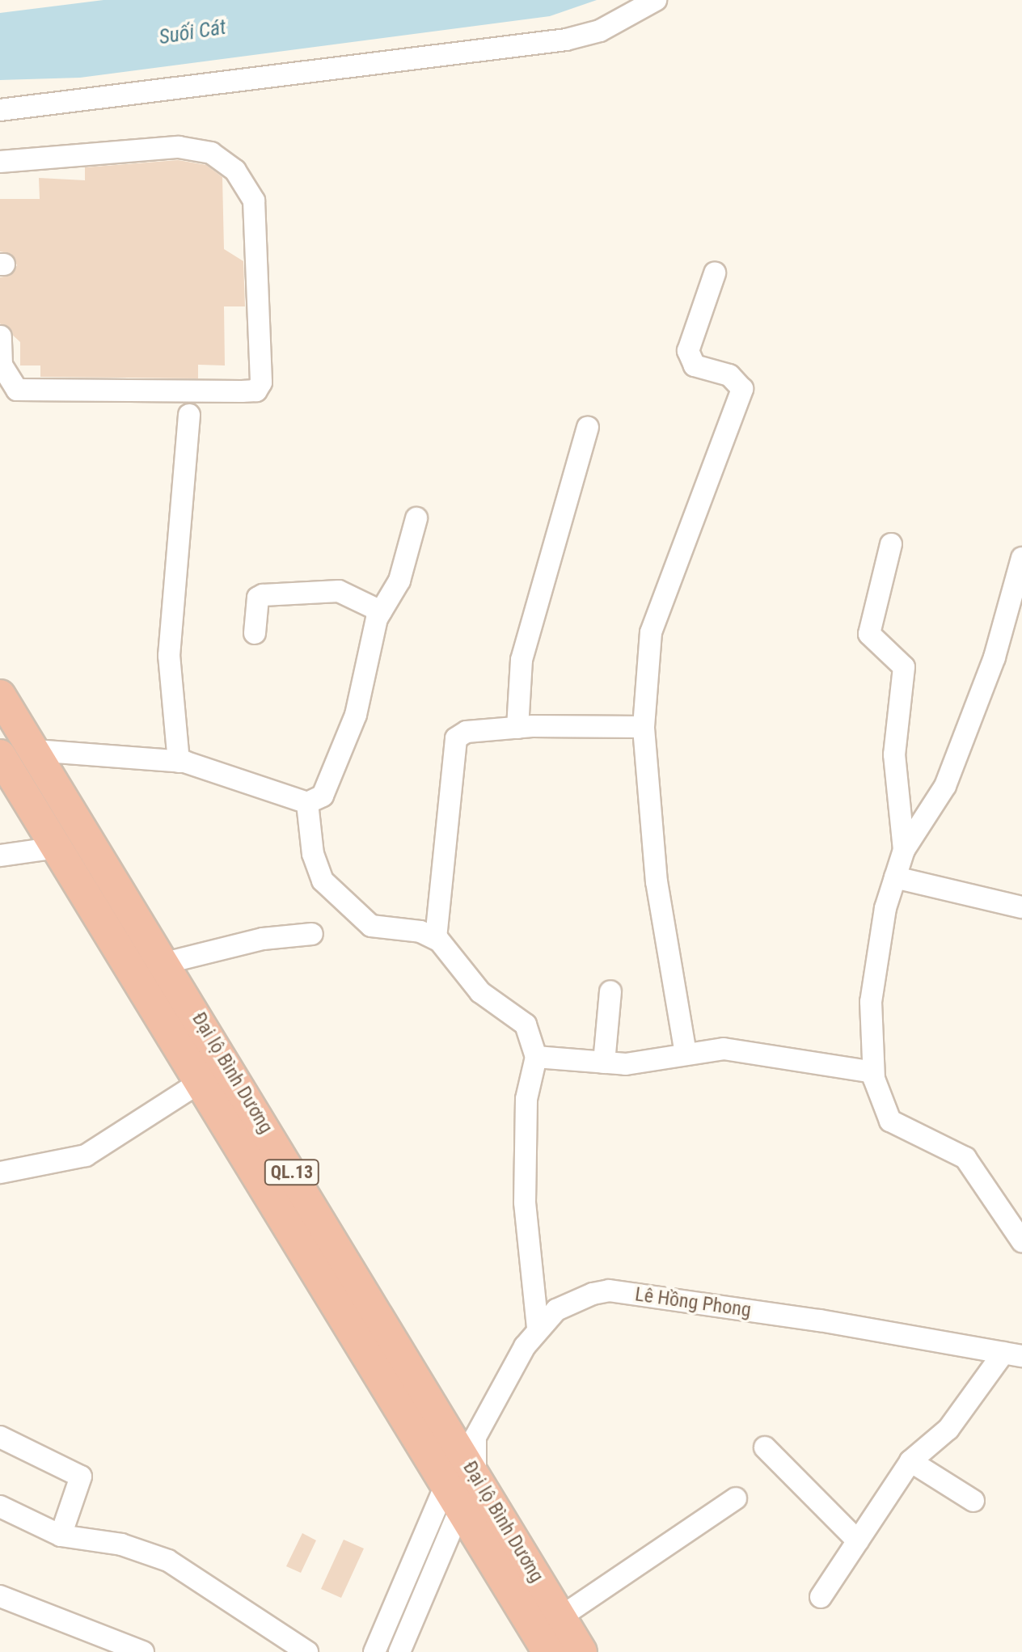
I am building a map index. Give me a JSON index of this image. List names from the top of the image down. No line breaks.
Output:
{"streets":{"highway":["Đại lộ Bình Dương","QL.13"],"street":["Lê Hồng Phong"]},"crossings":[["Đại lộ Bình Dương","Lê Hồng Phong"]],"water":["Suối Cát"]}
